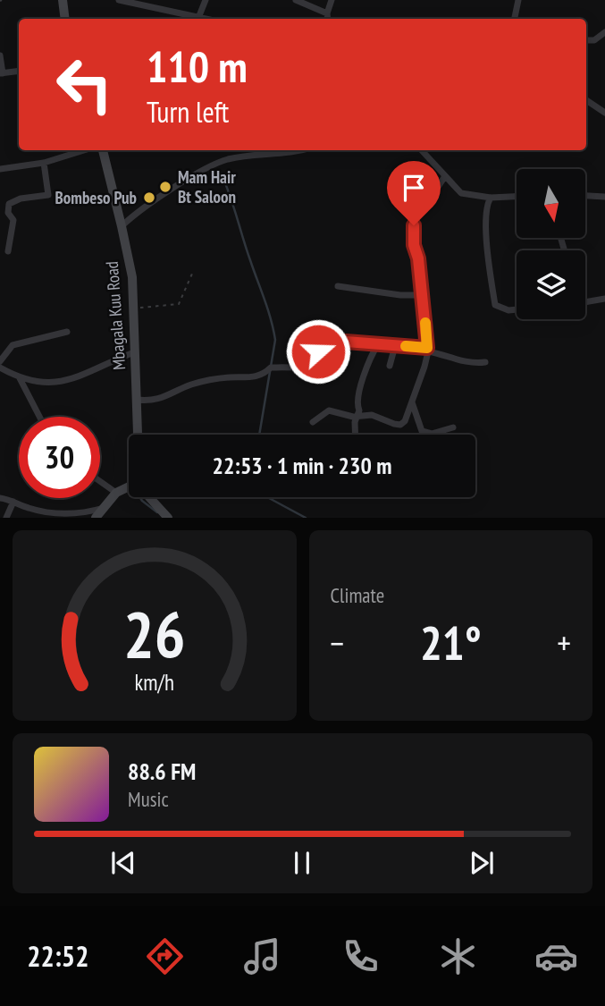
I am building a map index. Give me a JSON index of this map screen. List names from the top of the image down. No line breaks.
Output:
{"streets":{"street":["Mbagala Kuu Road"]},"places":["Mam Hair Bt Saloon","Bombeso Pub"],"north":"bottom","page":{"turn":["110 m","Turn left"],"limit":"30","trip":"22:53 · 1 min · 230 m","tile":"Climate","heat":["−","21°","+"],"song":["88.6 FM","Music"],"tabs":"22:52","gauge":["26","km/h"]}}
